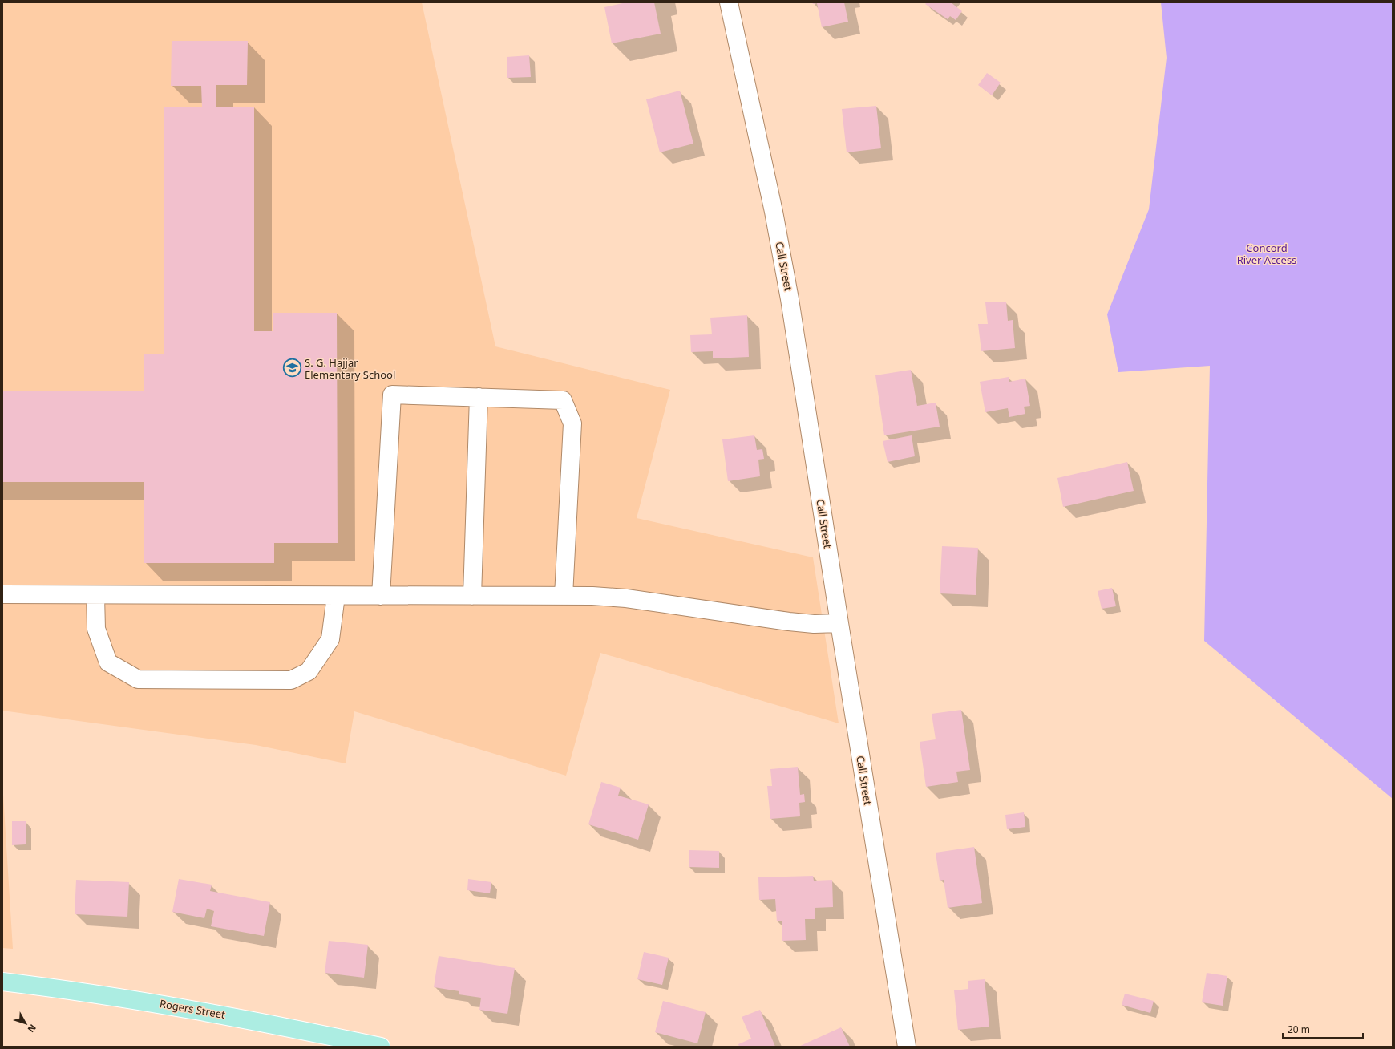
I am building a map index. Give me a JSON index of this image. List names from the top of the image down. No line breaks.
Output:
{"streets":{"main road":["Rogers Street"],"street":["Call Street"]},"parks":["Concord River Access"],"places":{"school or university":["S. G. Hajjar Elementary School"]},"scale_bar":"20 m","north":"bottom right"}
